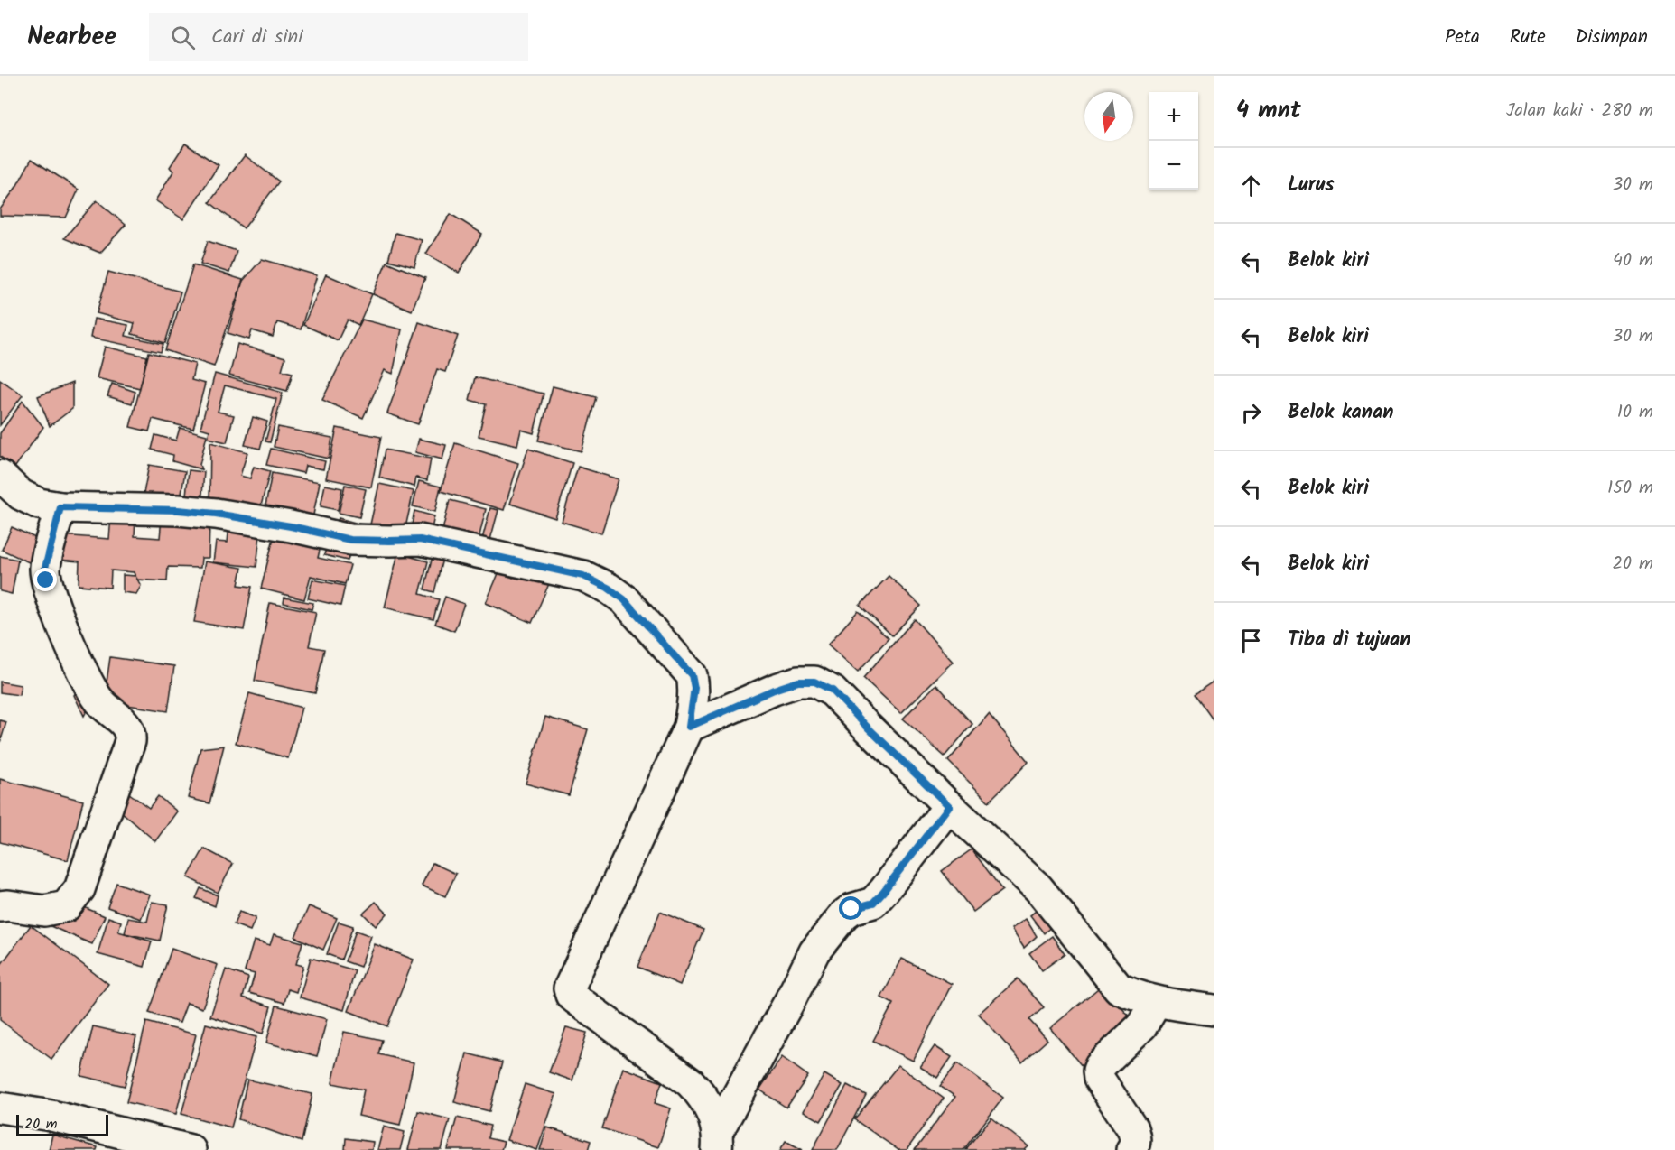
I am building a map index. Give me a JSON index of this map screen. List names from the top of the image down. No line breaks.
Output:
{"scale_bar":"20 m","north":"bottom","page":{"header":"Nearbee","search":"Cari di sini","nav":["Peta","Rute","Disimpan"],"heading":["4 mnt","Jalan kaki · 280 m"],"map_buttons":["+","−"],"list":[["Lurus","30 m"],["Belok kiri","40 m"],["Belok kiri","30 m"],["Belok kanan","10 m"],["Belok kiri","150 m"],["Belok kiri","20 m"],"Tiba di tujuan"],"scale":"20 m"}}
